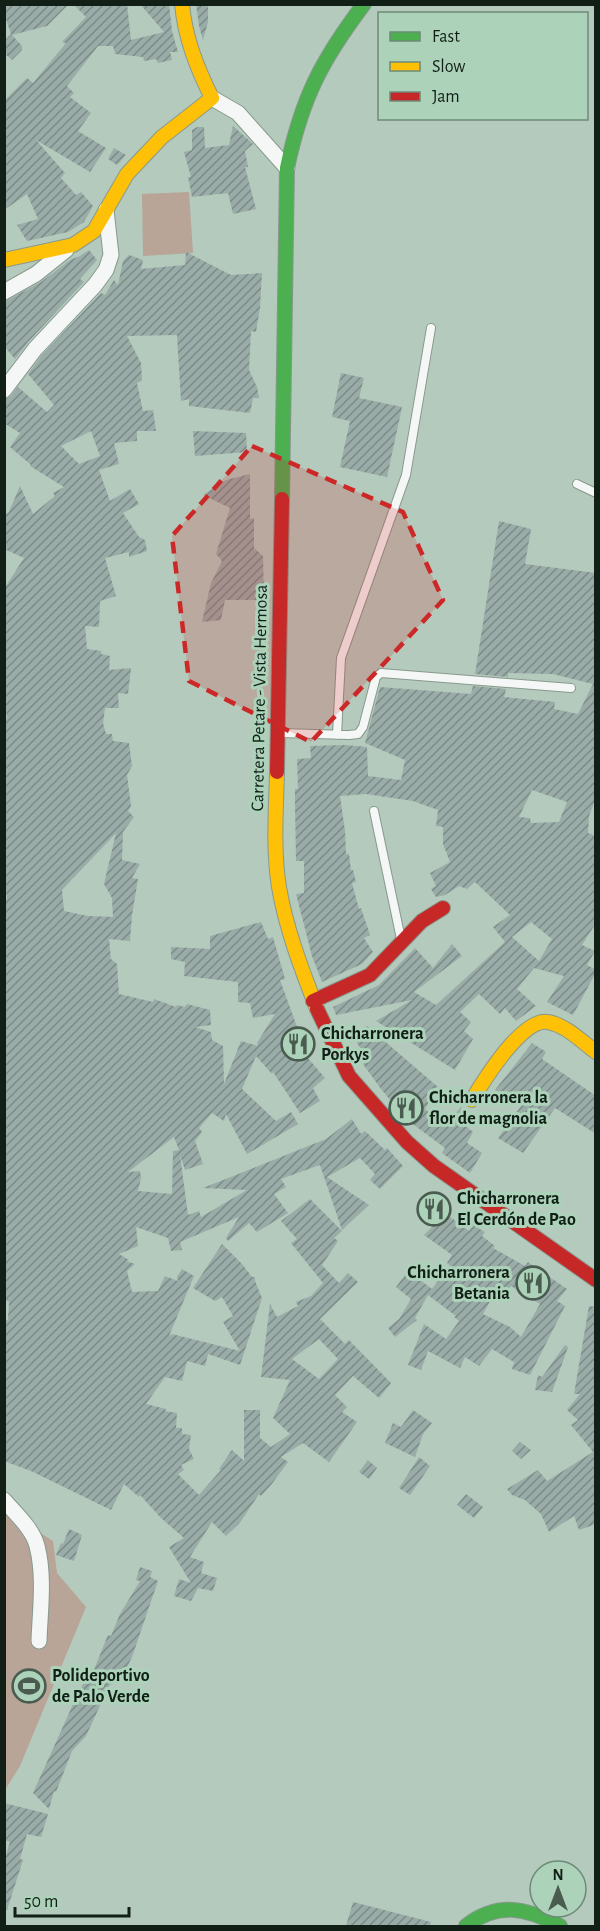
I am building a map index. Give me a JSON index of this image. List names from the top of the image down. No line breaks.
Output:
{"streets":{"main road":["Carretera Petare - Vista Hermosa"]},"places":{"restaurant":["Chicharronera Porkys","Chicharronera la flor de magnolia","Chicharronera El Cerdón de Pao","Chicharronera Betania"],"sports":["Polideportivo de Palo Verde"]},"legend":["Fast","Slow","Jam"],"scale_bar":"50 m","north":"top"}
